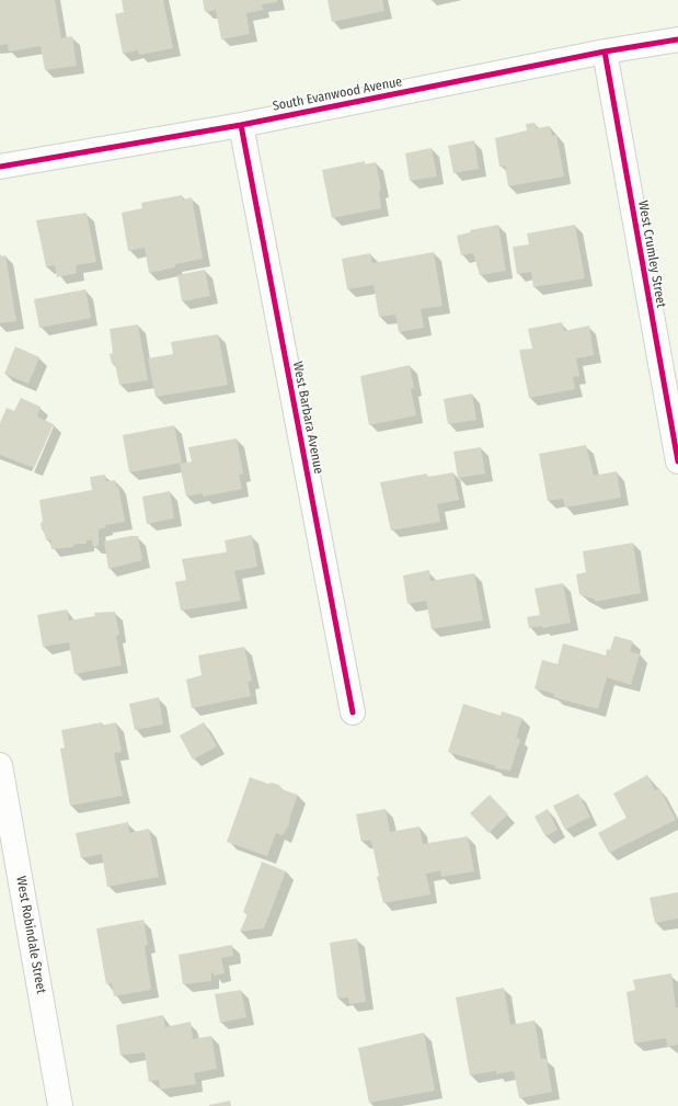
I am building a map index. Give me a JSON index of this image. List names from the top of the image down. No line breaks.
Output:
{"streets":{"street":["South Evanwood Avenue","West Crumley Street","West Barbara Avenue","West Robindale Street"]},"crossings":[["South Evanwood Avenue","West Crumley Street"],["South Evanwood Avenue","West Barbara Avenue"]]}
